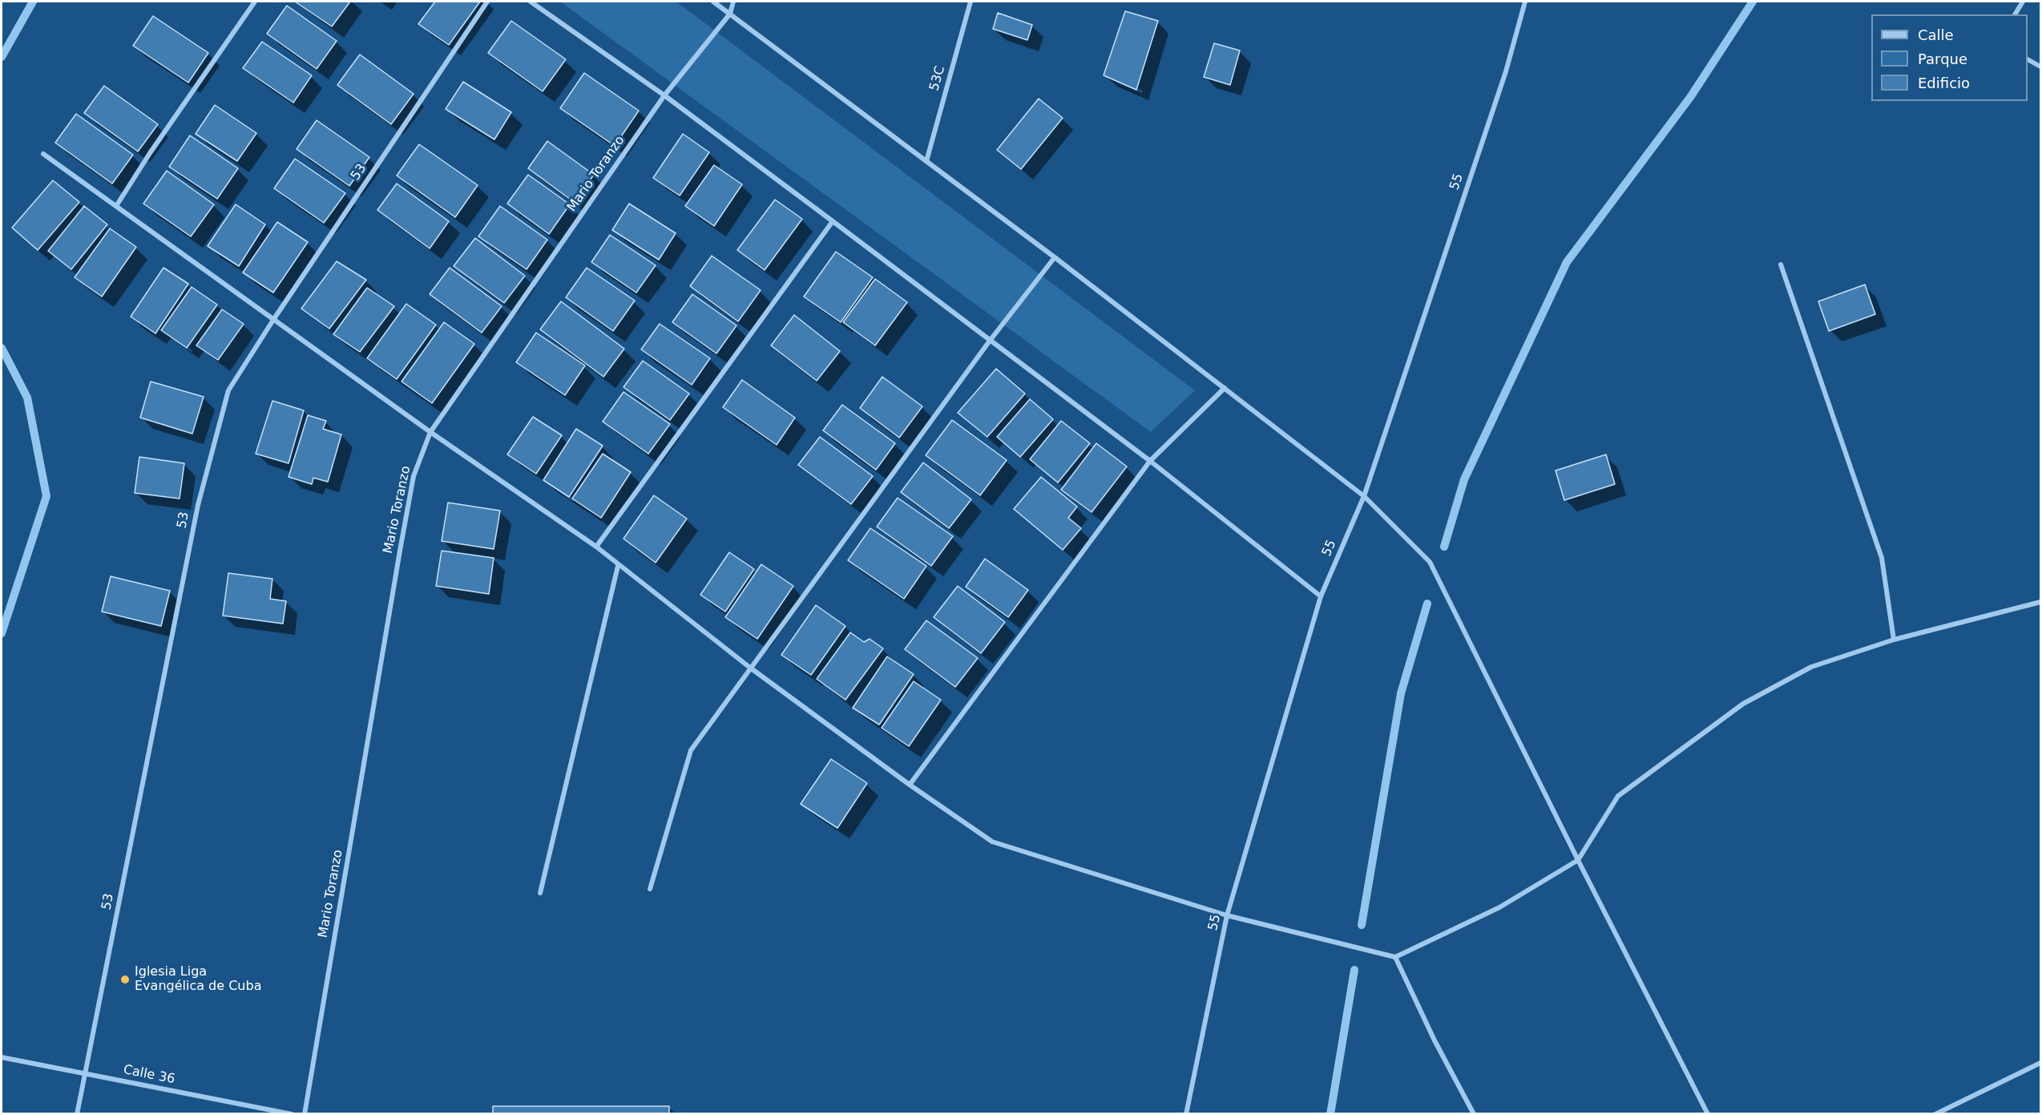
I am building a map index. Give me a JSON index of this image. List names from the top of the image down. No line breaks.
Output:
{"streets":{"street":["53C","53","Mario Toranzo","55","Calle 36"]},"crossings":[["53","Calle 36"]],"places":["Iglesia Liga Evangélica de Cuba"],"legend":["Calle","Parque","Edificio"]}
